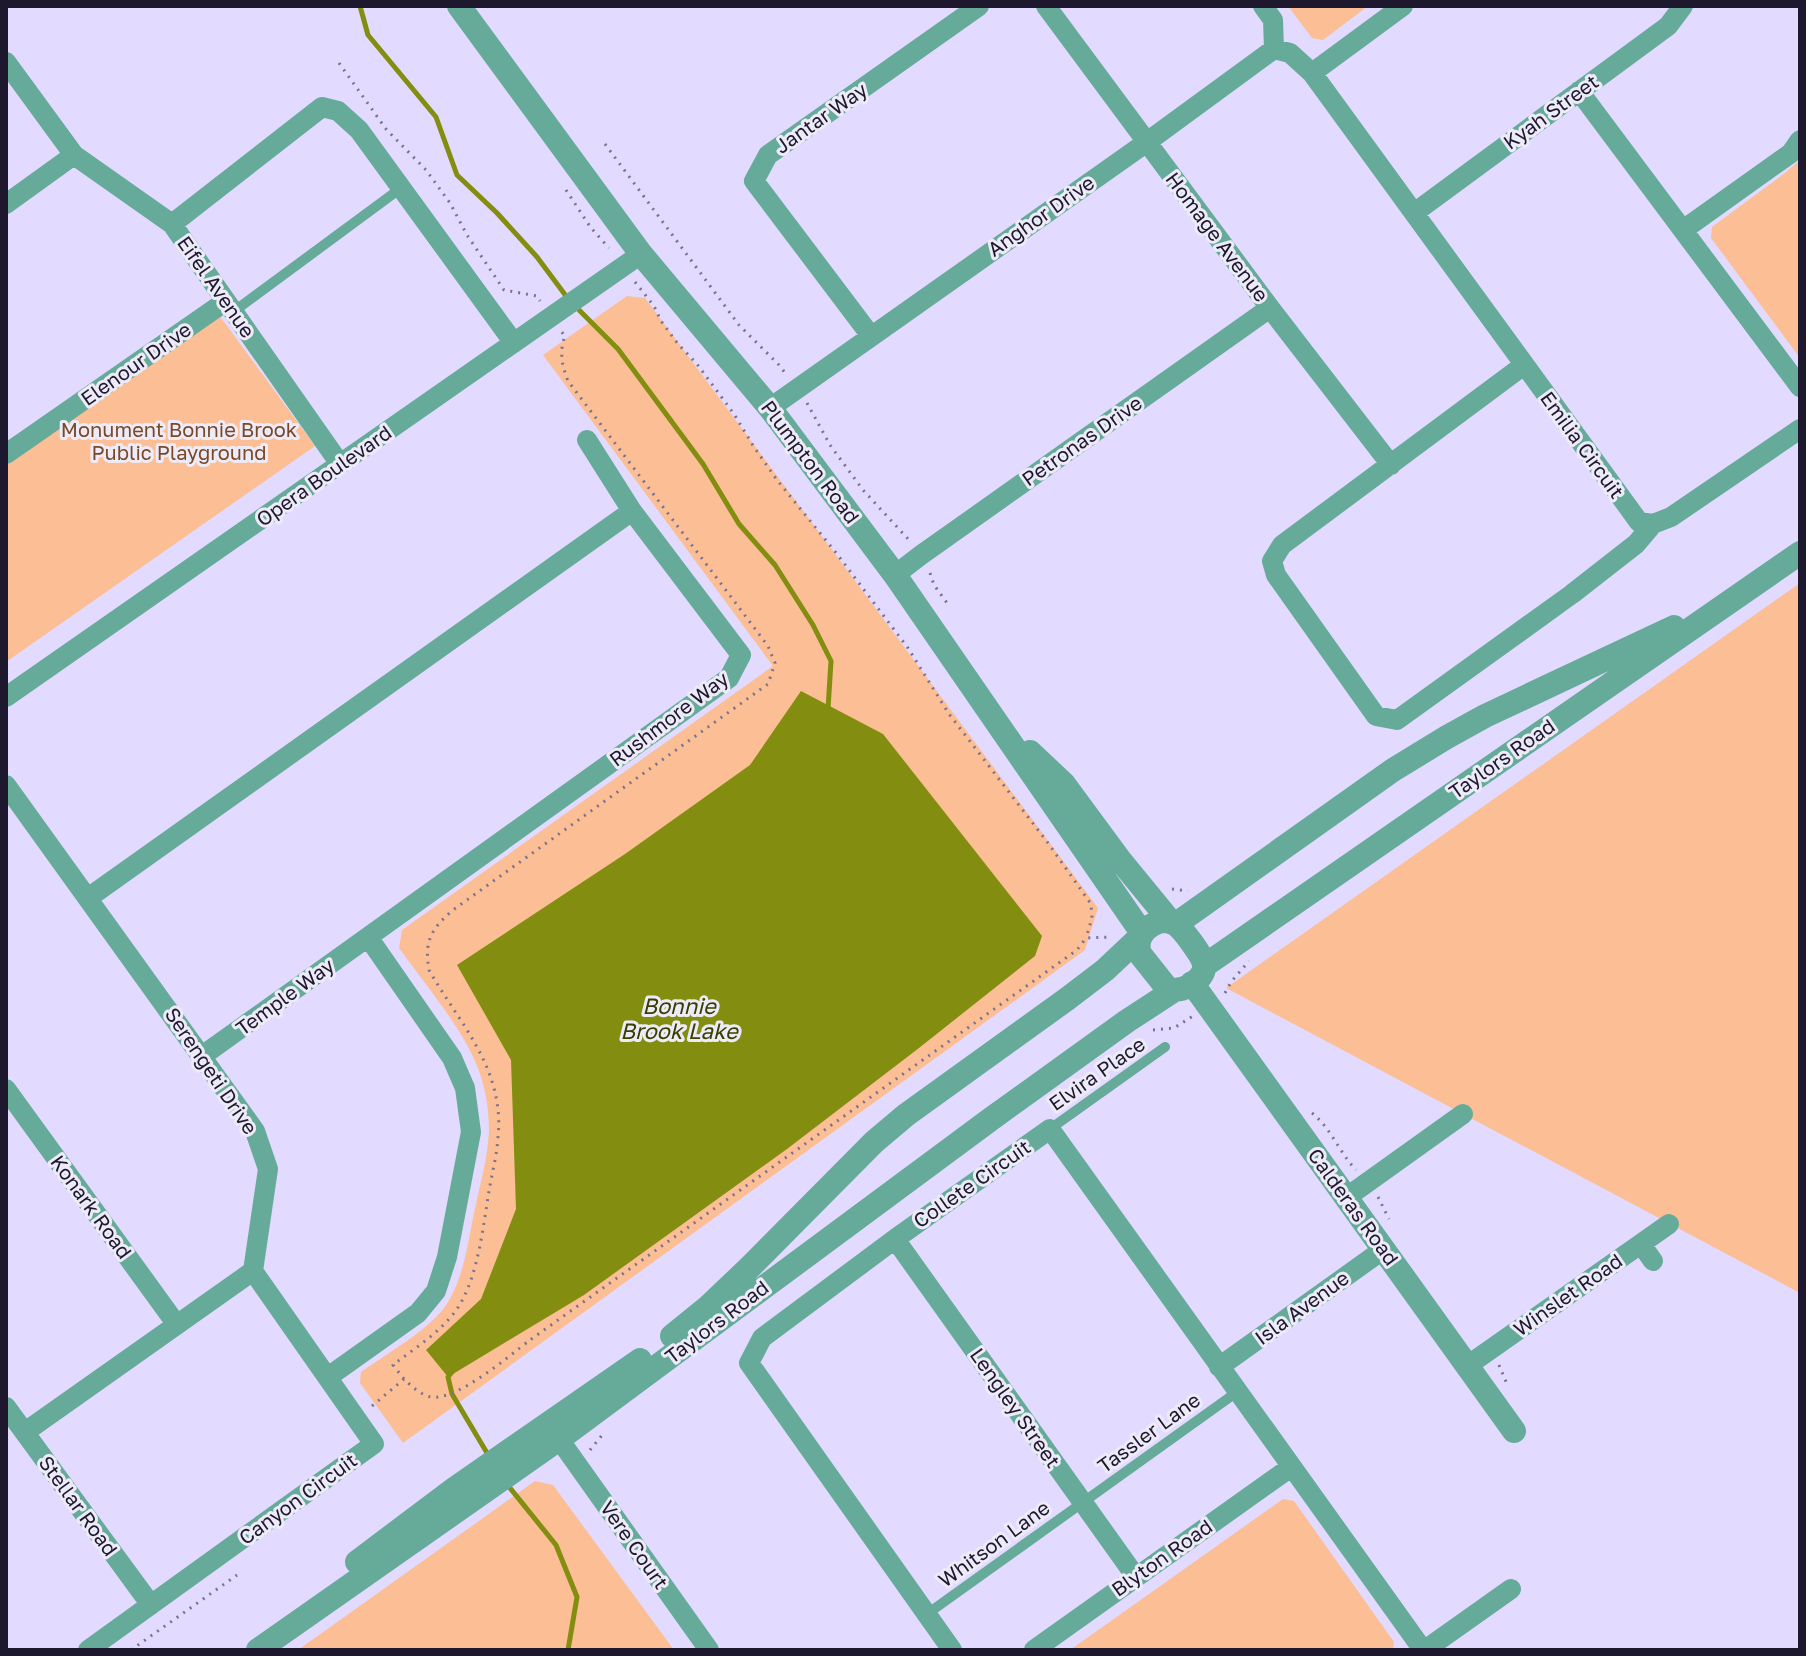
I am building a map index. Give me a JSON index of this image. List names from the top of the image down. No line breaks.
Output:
{"streets":{"street":["Kyah Street","Jantar Way","Anghor Drive","Homage Avenue","Eifel Avenue","Elenour Drive","Petronas Drive","Emilia Circuit","Plumpton Road","Opera Boulevard","Rushmore Way","Taylors Road","Temple Way","Serengeti Drive","Collete Circuit","Konark Road","Calderas Road","Winslet Road","Isla Avenue","Lengley Street","Canyon Circuit","Stellar Road","Vere Court","Blyton Road"],"lane":["Elvira Place","Tassler Lane","Whitson Lane"]},"crossings":[["Kyah Street","Emilia Circuit"],["Jantar Way","Anghor Drive"],["Anghor Drive","Homage Avenue"],["Anghor Drive","Emilia Circuit"],["Anghor Drive","Plumpton Road"],["Homage Avenue","Petronas Drive"],["Eifel Avenue","Elenour Drive"],["Eifel Avenue","Opera Boulevard"],["Petronas Drive","Plumpton Road"],["Plumpton Road","Opera Boulevard"],["Plumpton Road","Taylors Road"],["Plumpton Road","Calderas Road"],["Rushmore Way","Temple Way"],["Taylors Road","Calderas Road"],["Taylors Road","Vere Court"],["Temple Way","Serengeti Drive"],["Serengeti Drive","Canyon Circuit"],["Elvira Place","Collete Circuit"],["Collete Circuit","Isla Avenue"],["Collete Circuit","Lengley Street"],["Collete Circuit","Tassler Lane"],["Collete Circuit","Whitson Lane"],["Collete Circuit","Blyton Road"],["Calderas Road","Winslet Road"],["Calderas Road","Isla Avenue"],["Lengley Street","Tassler Lane"],["Lengley Street","Whitson Lane"],["Lengley Street","Blyton Road"],["Tassler Lane","Whitson Lane"],["Canyon Circuit","Stellar Road"]],"water":["Bonnie Brook Lake"],"parks":["Monument Bonnie Brook Public Playground"]}
